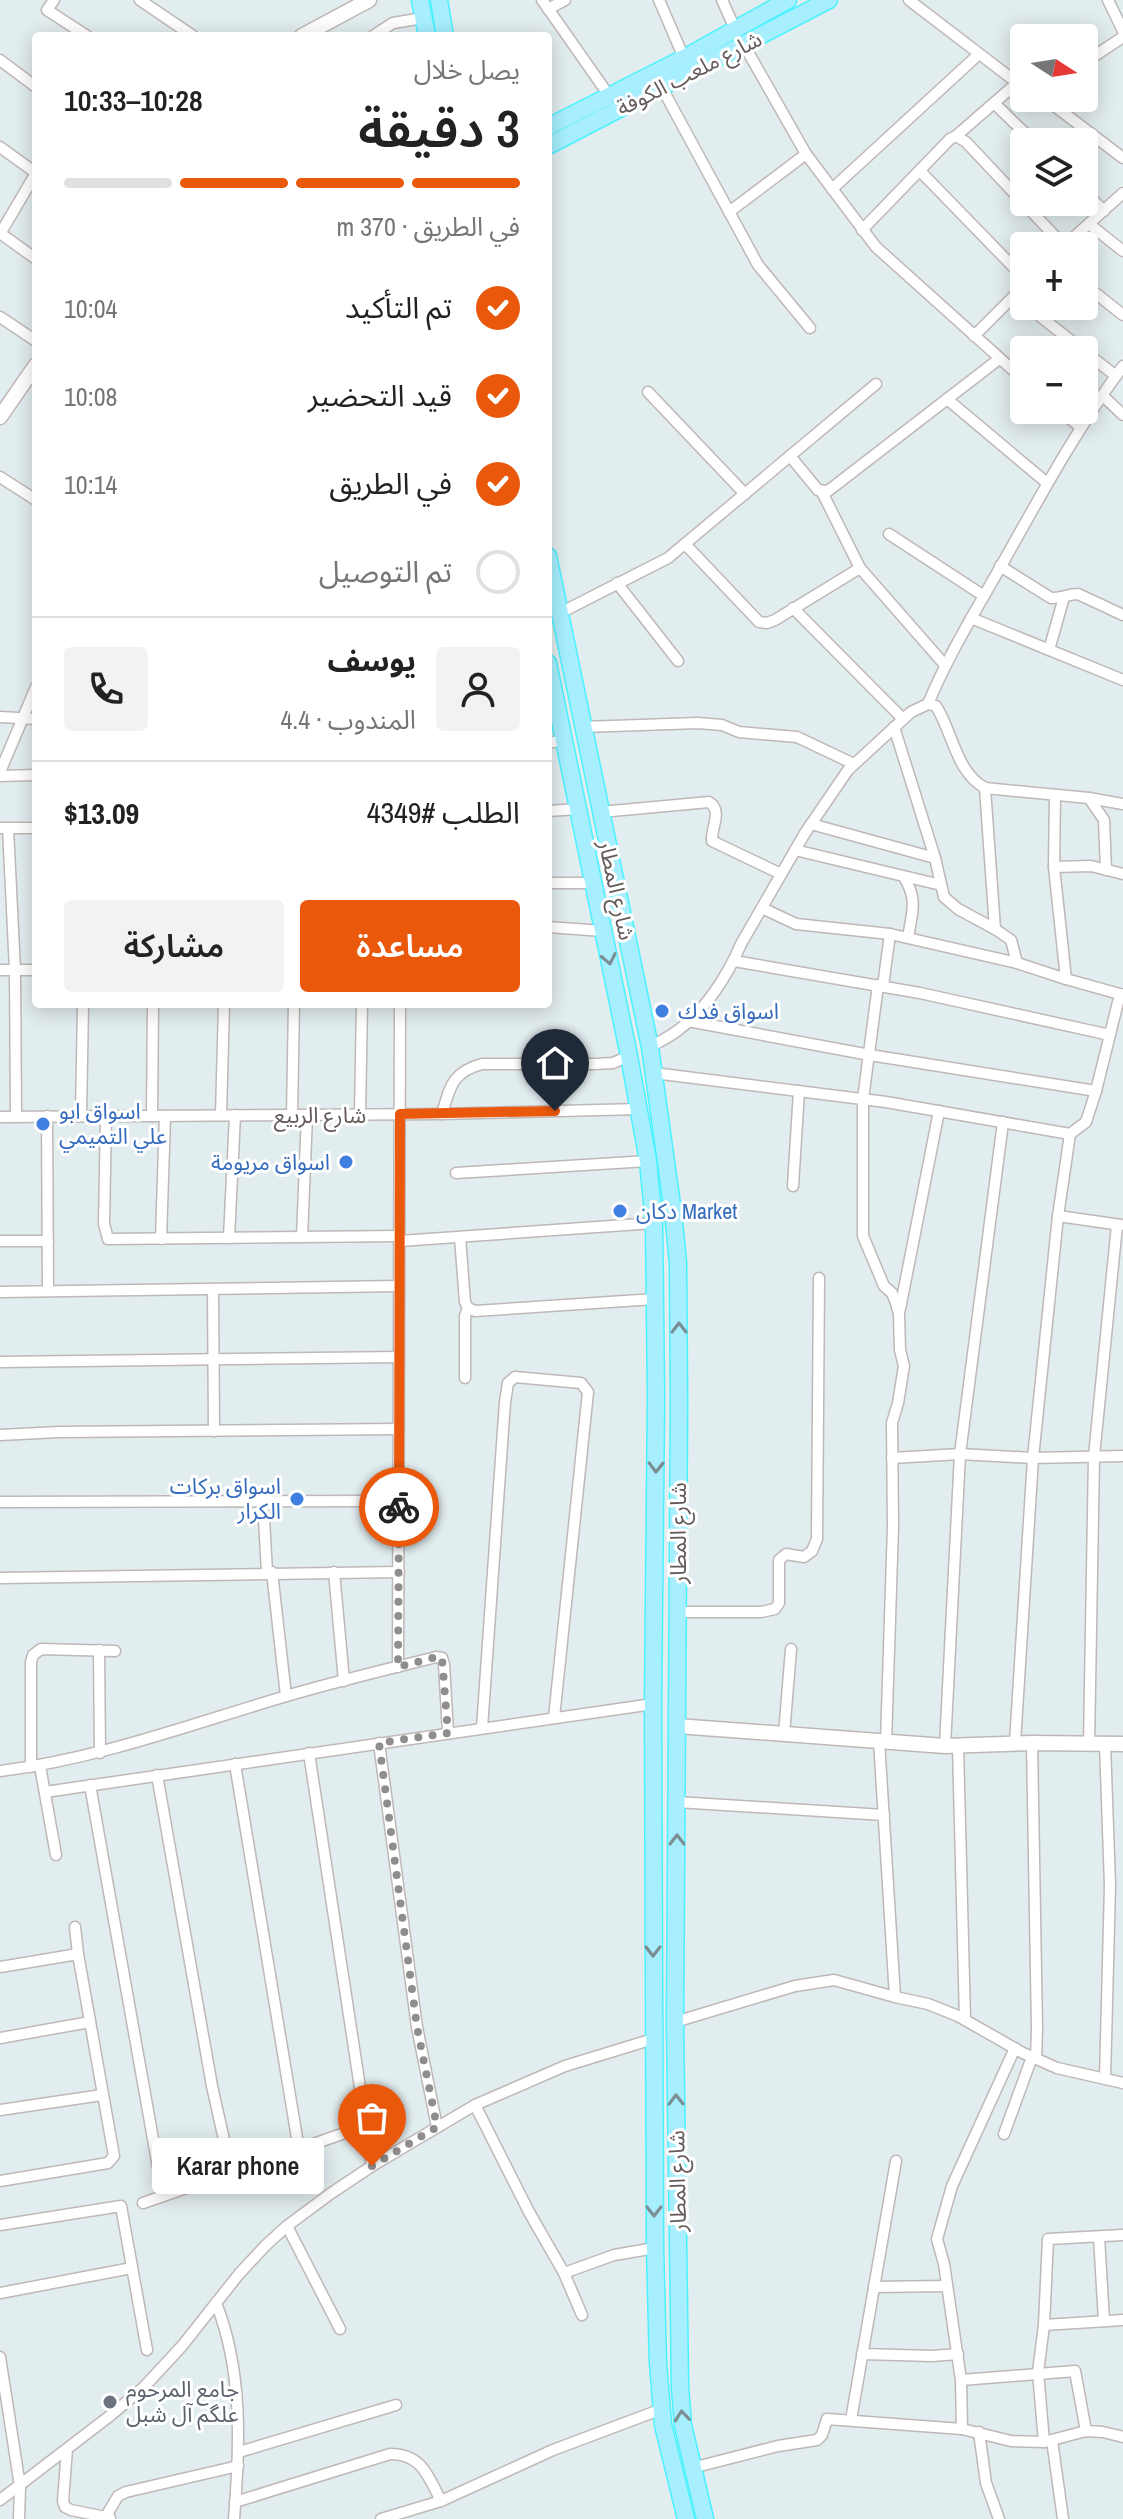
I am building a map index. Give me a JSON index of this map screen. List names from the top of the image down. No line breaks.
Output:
{"streets":{"main road":["شارع ملعب الكوفة","شارع المطار"],"street":["شارع الربيع"]},"crossings":[["شارع المطار","شارع الربيع"]],"places":["اسواق فدك","اسواق ابو علي التميمي","اسواق مريومة","دكان Market","اسواق بركات الكرار","Karar phone","جامع المرحوم علگم آل شبل"],"north":"right","page":{"map_buttons":["+","−"],"heading":["3 دقيقة","يصل خلال","10:28–10:33"],"panel":["يوسف","المندوب · 4.4","الطلب #4349","$13.09"],"bar":"في الطريق · 370 m","list":[["تم التأكيد","10:04"],["قيد التحضير","10:08"],["في الطريق","10:14"],"تم التوصيل"],"buttons":["مساعدة","مشاركة"],"bubble":"Karar phone"}}
